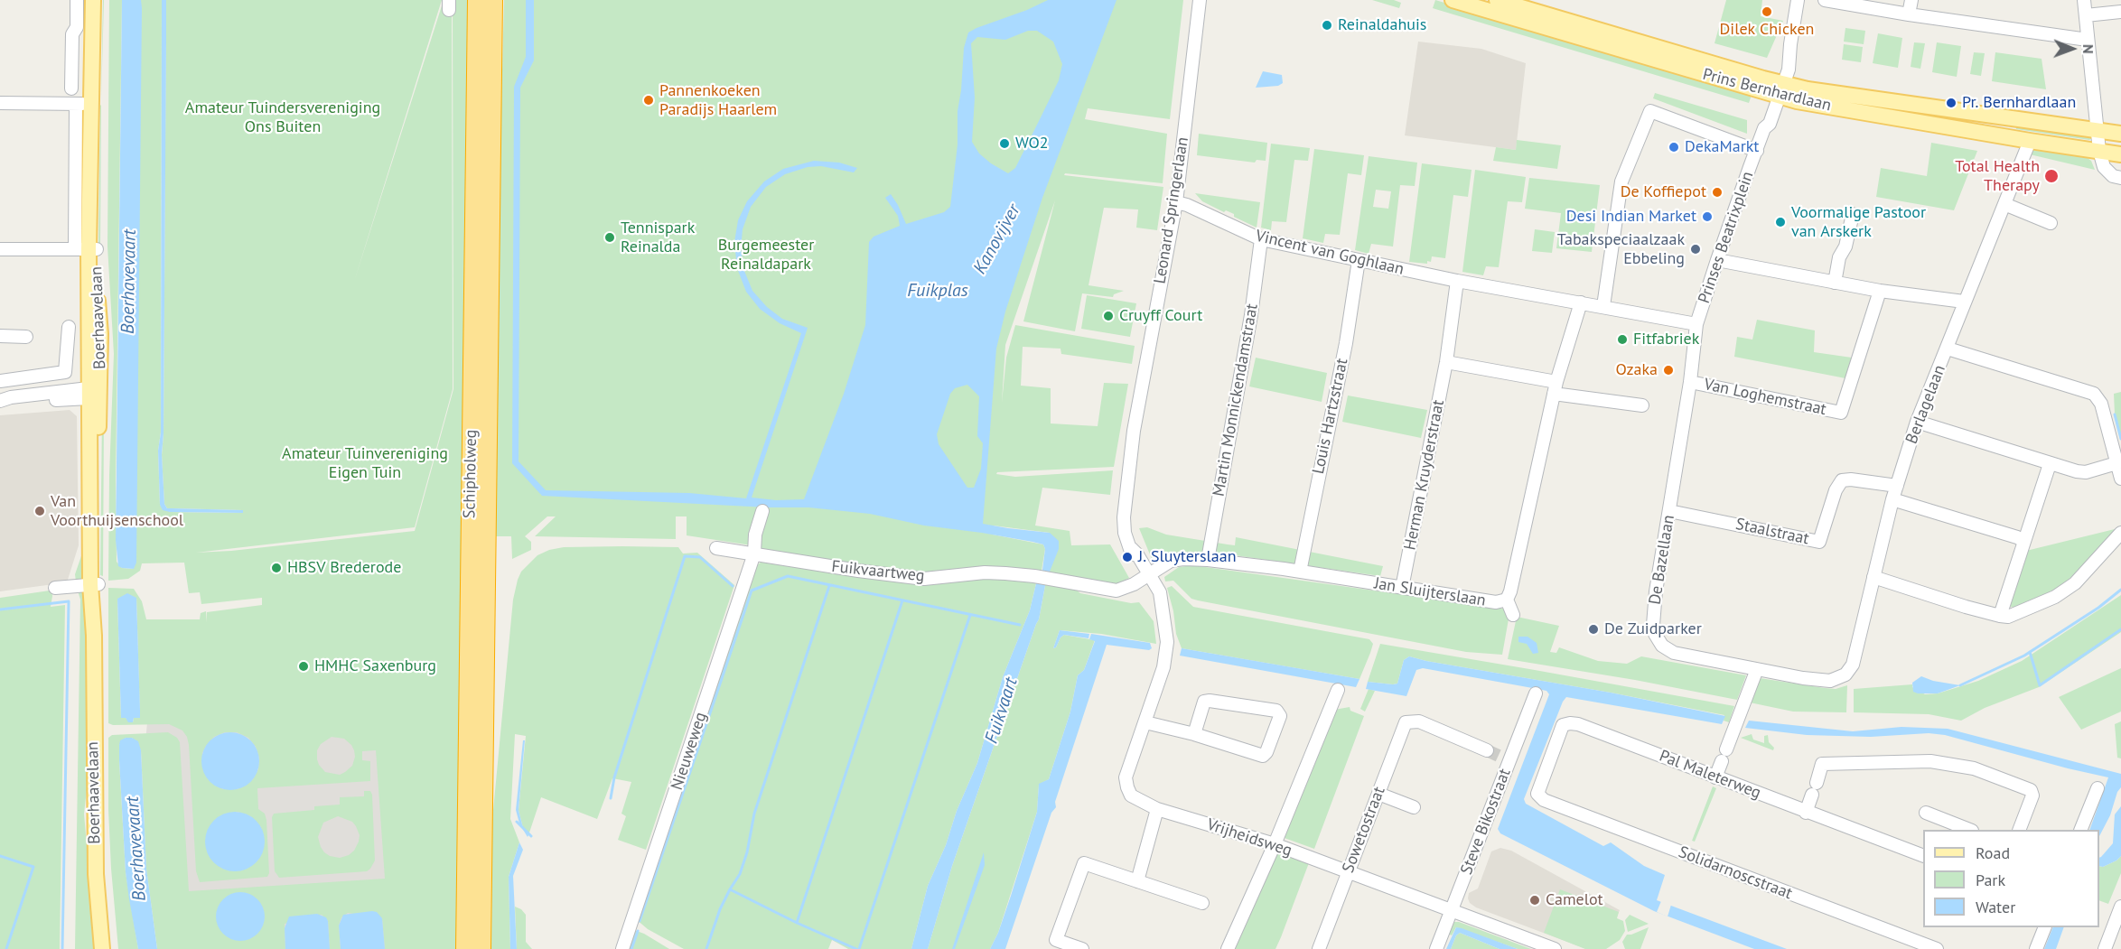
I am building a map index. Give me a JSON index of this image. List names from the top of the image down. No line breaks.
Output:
{"streets":{"highway":["Schipholweg"],"main road":["Prins Bernhardlaan","Boerhaavelaan"],"street":["Leonard Springerlaan","Prinses Beatrixplein","Vincent van Goghlaan","Van Loghemstraat","Martin Monnickendamstraat","Berlagelaan","Louis Hartzstraat","Herman Kruyderstraat","Staalstraat","De Bazellaan","Fuikvaartweg","Jan Sluijterslaan","Nieuweweg","Pal Maleterweg","Steve Bikostraat","Sowetostraat","Vrijheidsweg","Solidarnoscstraat"]},"crossings":[["Prins Bernhardlaan","Prinses Beatrixplein"],["Prins Bernhardlaan","Berlagelaan"],["Leonard Springerlaan","Vincent van Goghlaan"],["Leonard Springerlaan","Fuikvaartweg"],["Leonard Springerlaan","Jan Sluijterslaan"],["Leonard Springerlaan","Vrijheidsweg"],["Prinses Beatrixplein","Vincent van Goghlaan"],["Prinses Beatrixplein","Van Loghemstraat"],["Prinses Beatrixplein","De Bazellaan"],["Prinses Beatrixplein","Jan Sluijterslaan"],["Vincent van Goghlaan","Martin Monnickendamstraat"],["Vincent van Goghlaan","Louis Hartzstraat"],["Vincent van Goghlaan","Jan Sluijterslaan"],["Van Loghemstraat","De Bazellaan"],["Martin Monnickendamstraat","Jan Sluijterslaan"],["Berlagelaan","Staalstraat"],["Berlagelaan","De Bazellaan"],["Louis Hartzstraat","Jan Sluijterslaan"],["Herman Kruyderstraat","Jan Sluijterslaan"],["Staalstraat","De Bazellaan"],["Fuikvaartweg","Jan Sluijterslaan"],["Fuikvaartweg","Nieuweweg"],["Fuikvaartweg","Vrijheidsweg"],["Jan Sluijterslaan","Vrijheidsweg"],["Pal Maleterweg","Solidarnoscstraat"],["Steve Bikostraat","Vrijheidsweg"],["Sowetostraat","Vrijheidsweg"]],"water":["Kanovijver","Boerhavevaart","Fuikplas","Fuikvaart"],"parks":["Amateur Tuindersvereniging Ons Buiten","Burgemeester Reinaldapark","Amateur Tuinvereniging Eigen Tuin"],"places":["Dilek Chicken","Reinaldahuis","Pannenkoeken Paradijs Haarlem","Pr. Bernhardlaan","WO2","DekaMarkt","Total Health Therapy","De Koffiepot","Desi Indian Market","Voormalige Pastoor van Arskerk","Tennispark Reinalda","Tabakspeciaalzaak Ebbeling","Cruyff Court","Fitfabriek","Ozaka","Van Voorthuijsenschool","J. Sluyterslaan","HBSV Brederode","De Zuidparker","HMHC Saxenburg","Camelot"],"legend":["Road","Park","Water"],"north":"right"}
